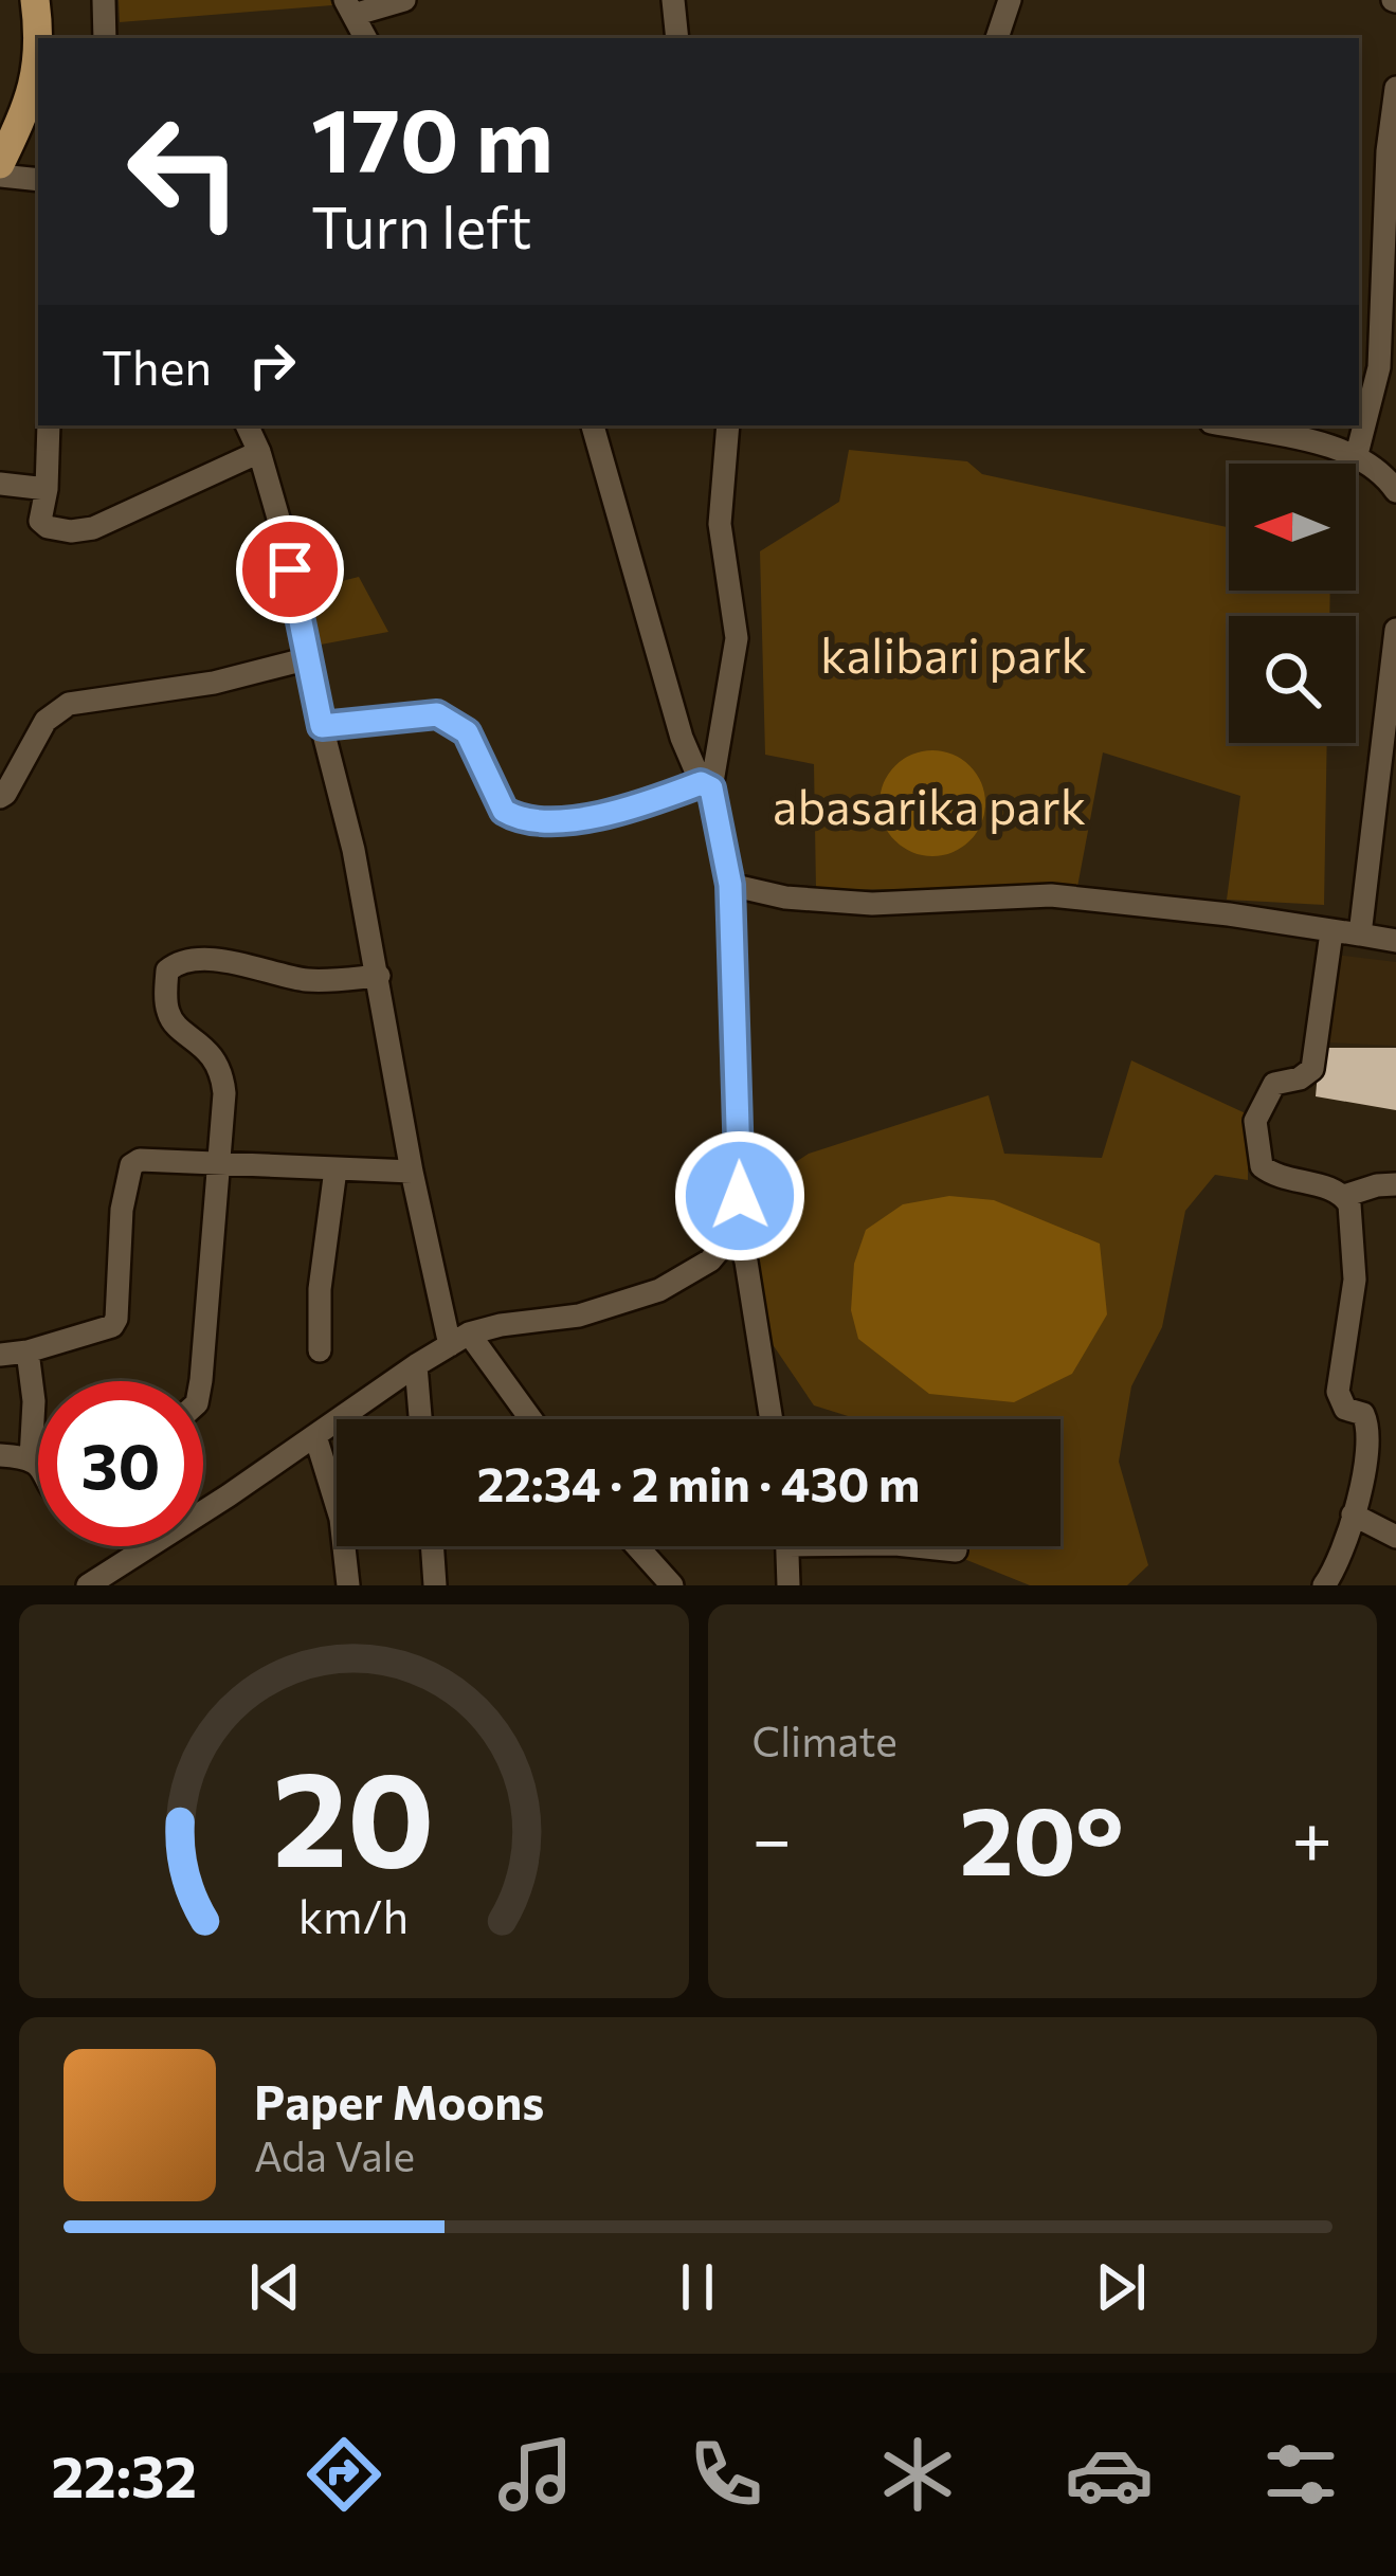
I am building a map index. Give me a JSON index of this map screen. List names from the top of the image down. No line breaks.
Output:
{"parks":["kalibari park","abasarika park"],"north":"left","page":{"turn":["170 m","Turn left"],"then":"Then","limit":"30","trip":"22:34 · 2 min · 430 m","tile":"Climate","heat":["−","20°","+"],"song":["Paper Moons","Ada Vale"],"tabs":"22:32","gauge":["20","km/h"]}}
